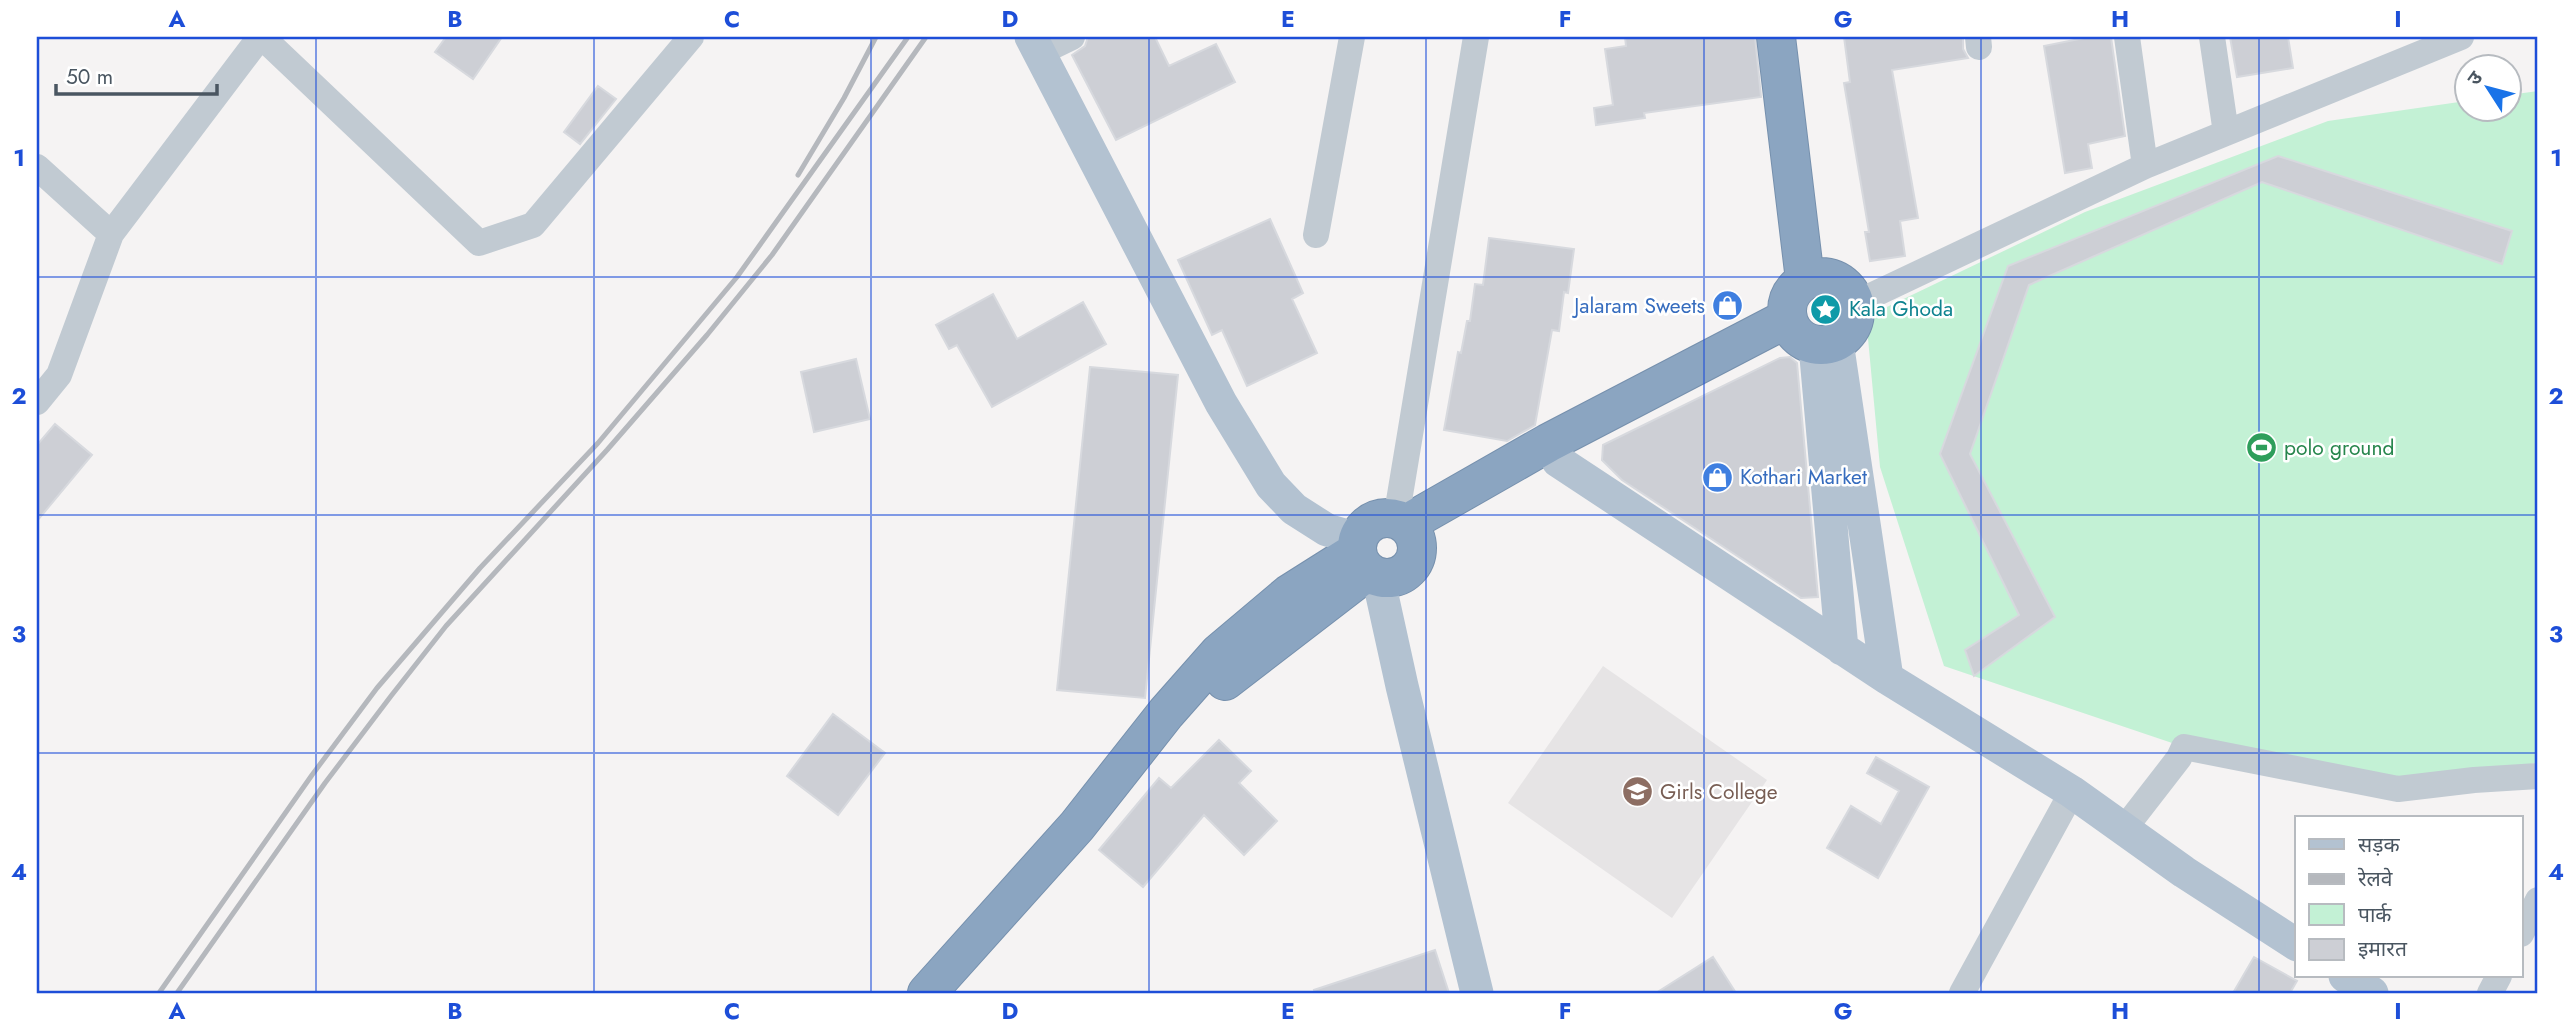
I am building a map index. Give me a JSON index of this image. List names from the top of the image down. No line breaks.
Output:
{"places":{"shop":["Jalaram Sweets","Kothari Market"],"place":["Kala Ghoda"],"sports":["polo ground"],"school or university":["Girls College"]},"legend":["सड़क","रेलवे","पार्क","इमारत"],"scale_bar":"50 m","north":"top left","grid":{"columns":["A","B","C","D","E","F","G","H","I"],"rows":["1","2","3","4"]}}
